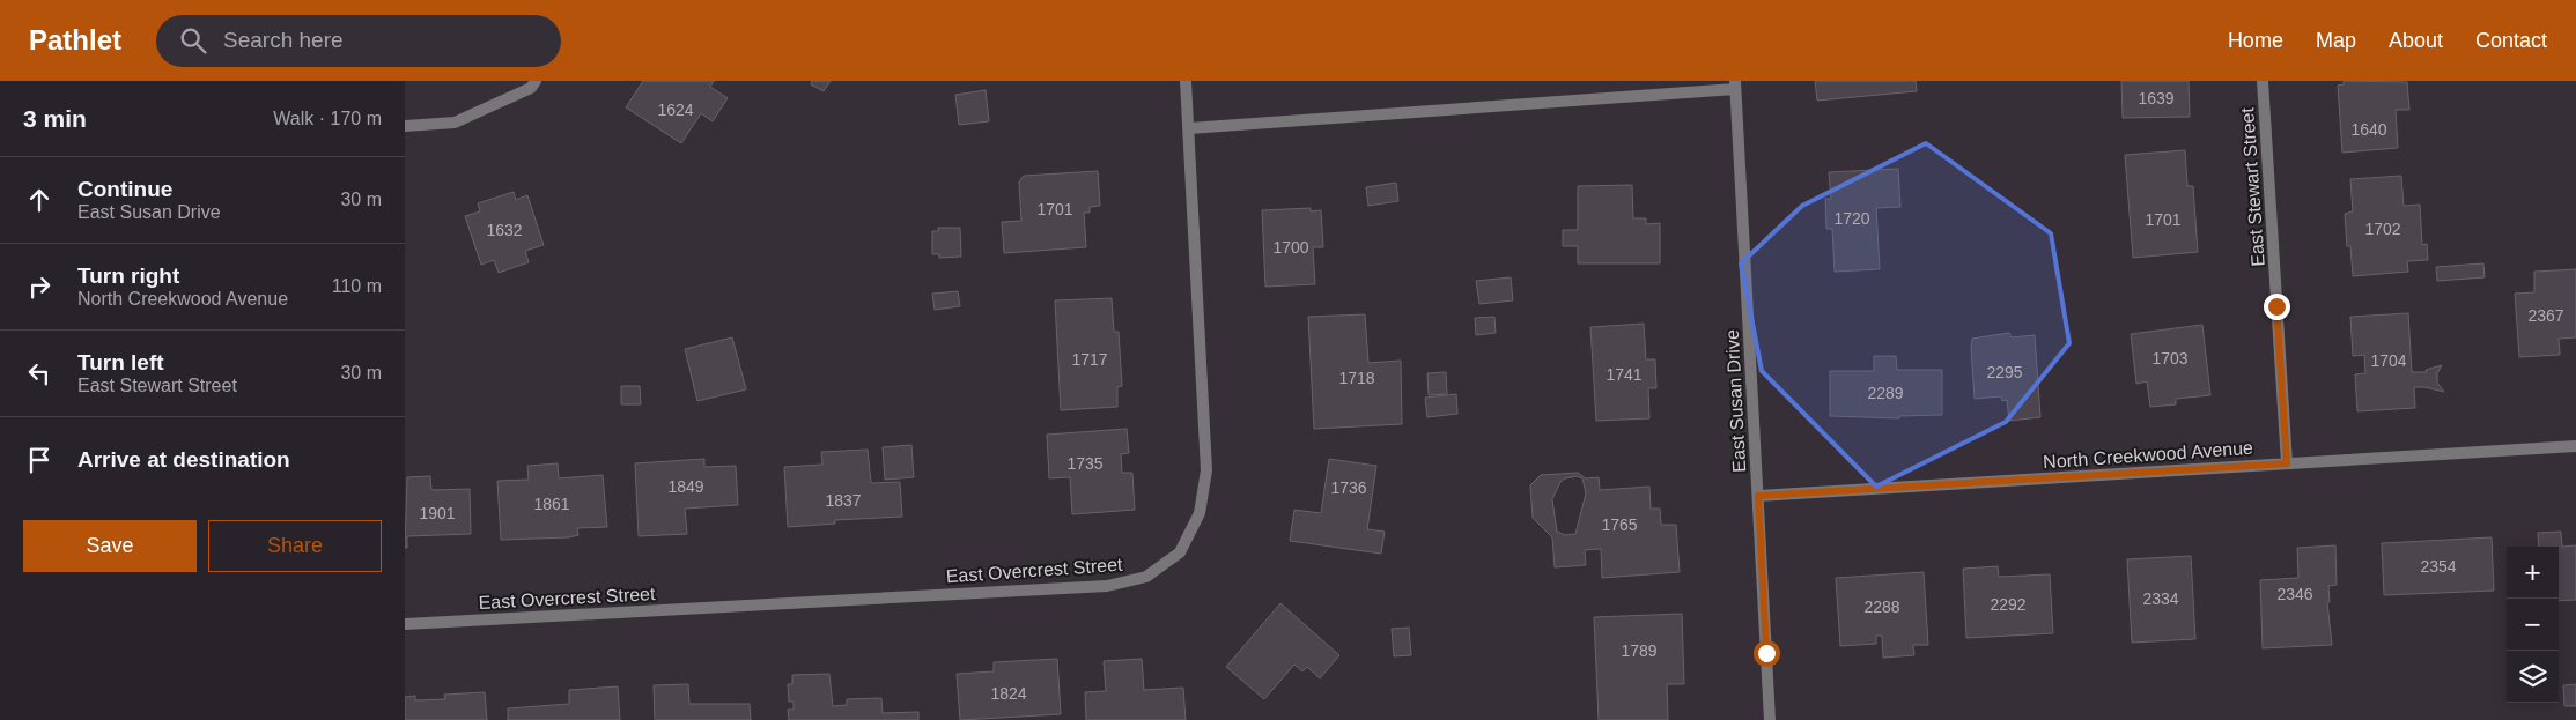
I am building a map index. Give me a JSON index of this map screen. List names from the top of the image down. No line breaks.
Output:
{"streets":{"street":["East Stewart Street","East Susan Drive","North Creekwood Avenue","East Overcrest Street"]},"crossings":[["East Stewart Street","North Creekwood Avenue"],["East Susan Drive","North Creekwood Avenue"]],"house_numbers":["1639","1624","1640","1701","1720","1701","1702","1632","1700","2367","1703","1717","1704","2295","1741","1718","2289","1735","1849","1736","1837","1861","1901","1765","2354","2346","2334","2292","2288","1789","1824"],"page":{"header":"Pathlet","search":"Search here","nav":["Home","Map","About","Contact"],"heading":["3 min","Walk · 170 m"],"list":[["Continue","East Susan Drive","30 m"],["Turn right","North Creekwood Avenue","110 m"],["Turn left","East Stewart Street","30 m"],"Arrive at destination"],"buttons":["Save","Share"],"map_buttons":["+","−"]}}
